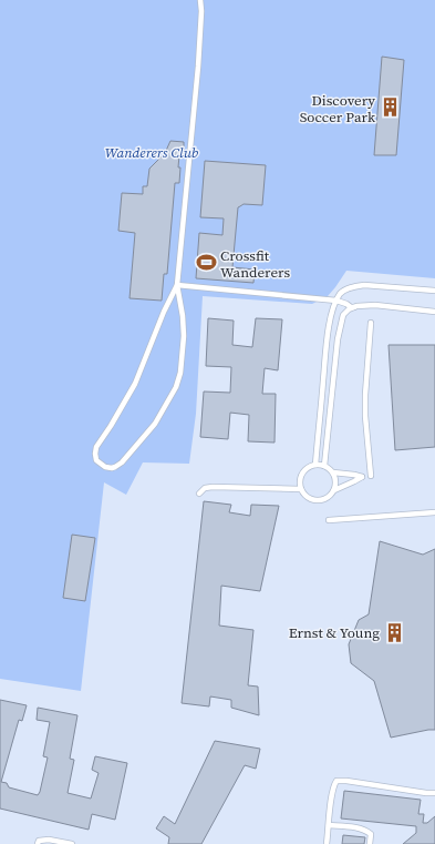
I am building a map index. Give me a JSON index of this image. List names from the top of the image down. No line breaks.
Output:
{"parks":["Wanderers Club"],"places":{"building":["Discovery Soccer Park","Ernst & Young"],"sports":["Crossfit Wanderers"]}}
